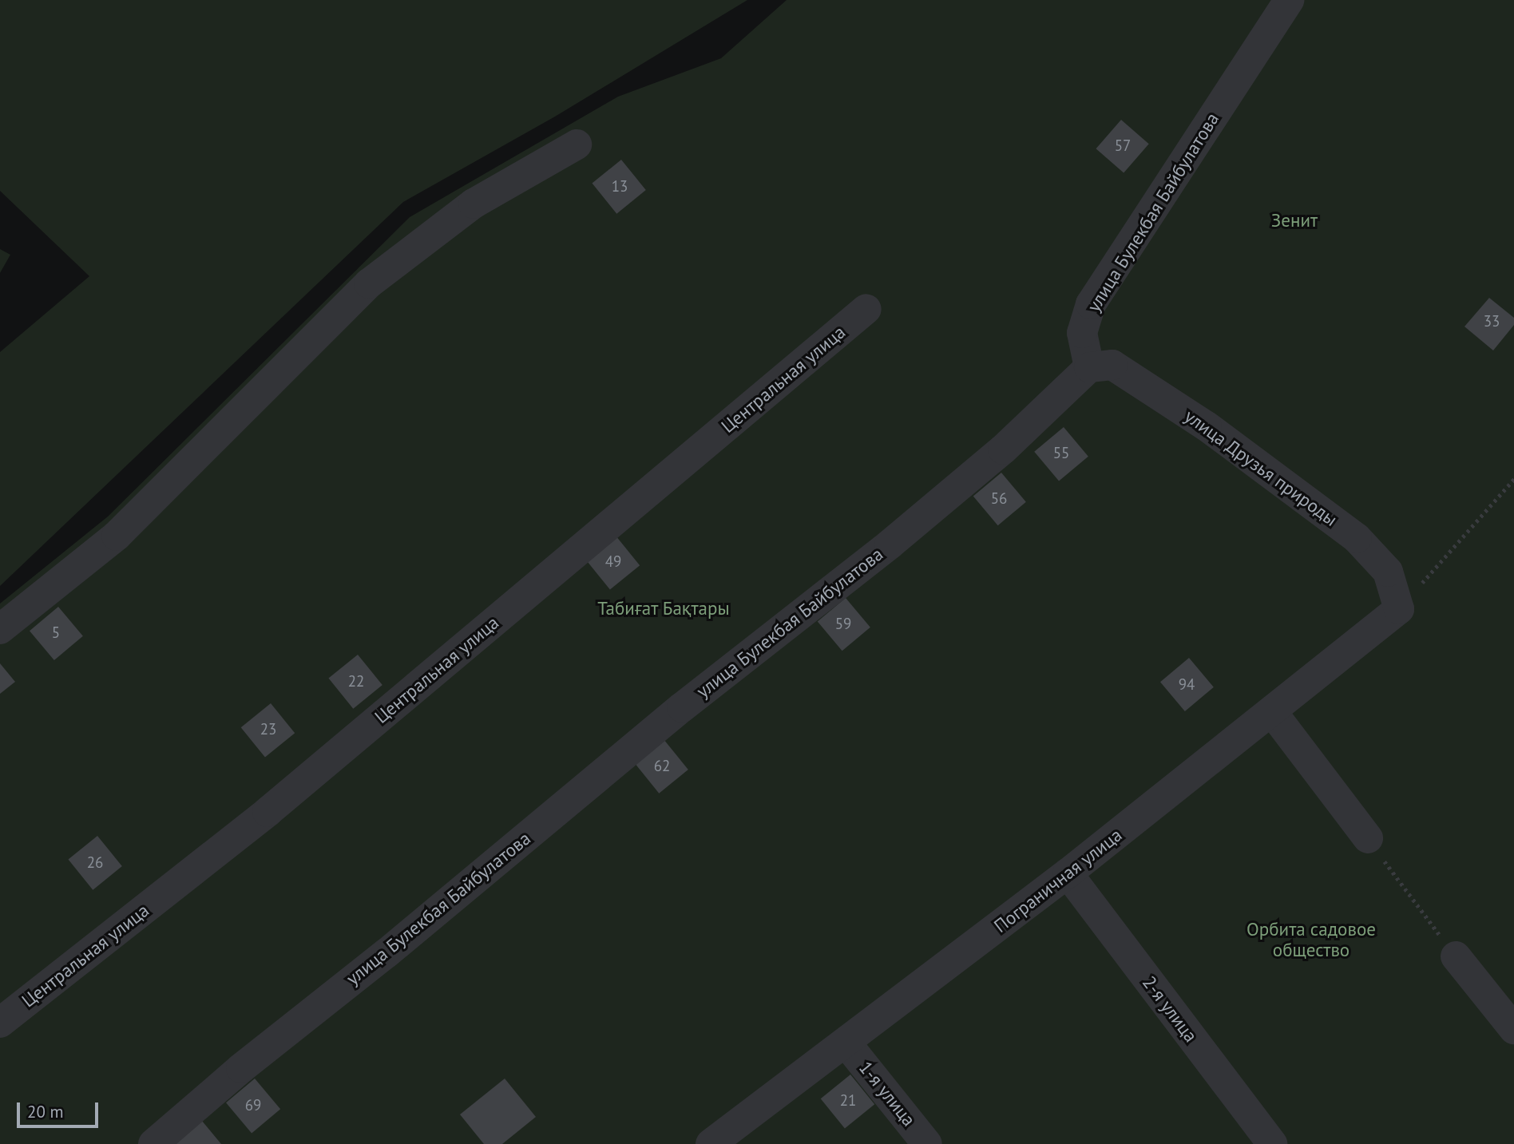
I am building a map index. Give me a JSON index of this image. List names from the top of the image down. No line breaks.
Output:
{"streets":{"street":["улица Булекбая Байбулатова","Центральная улица","улица Друзья природы","Пограничная улица","2-я улица","1-я улица"]},"crossings":[["улица Булекбая Байбулатова","улица Друзья природы"],["улица Друзья природы","Пограничная улица"],["Пограничная улица","2-я улица"],["Пограничная улица","1-я улица"]],"parks":["Зенит","Табиғат Бақтары","Орбита садовое общество"],"house_numbers":["57","13","33","55","56","49","59","5","22","94","23","62","26","21","69"],"scale_bar":"20 m"}
